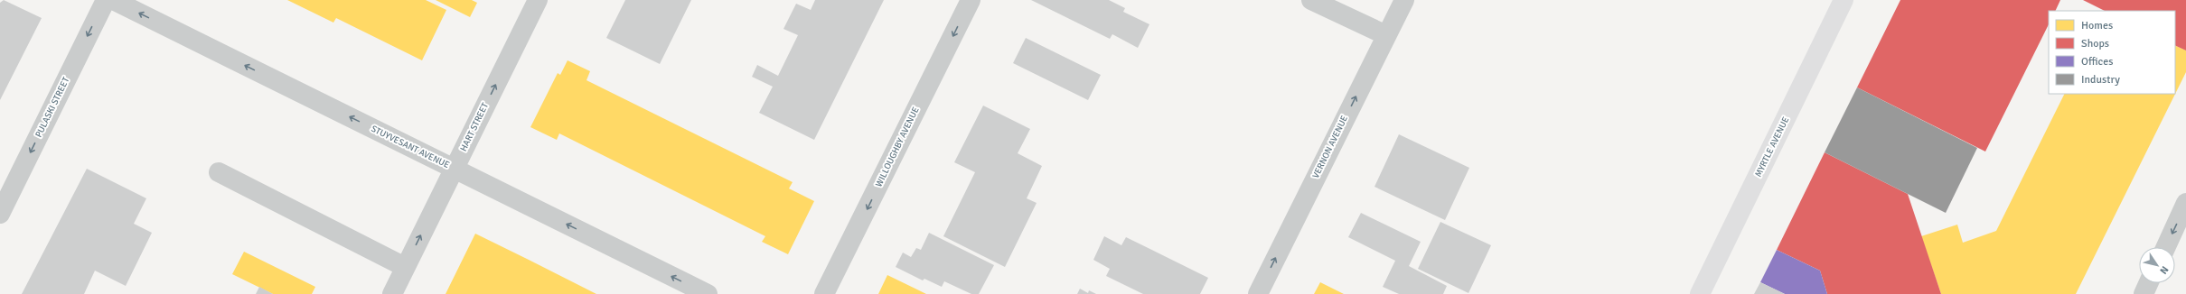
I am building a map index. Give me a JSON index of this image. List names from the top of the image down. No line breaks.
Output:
{"streets":{"main road":["MYRTLE AVENUE"],"street":["PULASKI STREET","HART STREET","STUYVESANT AVENUE","WILLOUGHBY AVENUE","VERNON AVENUE"]},"crossings":[["HART STREET","STUYVESANT AVENUE"]],"one_way":["PULASKI STREET","HART STREET","WILLOUGHBY AVENUE","VERNON AVENUE"],"legend":["Homes","Shops","Offices","Industry"],"north":"bottom right"}
